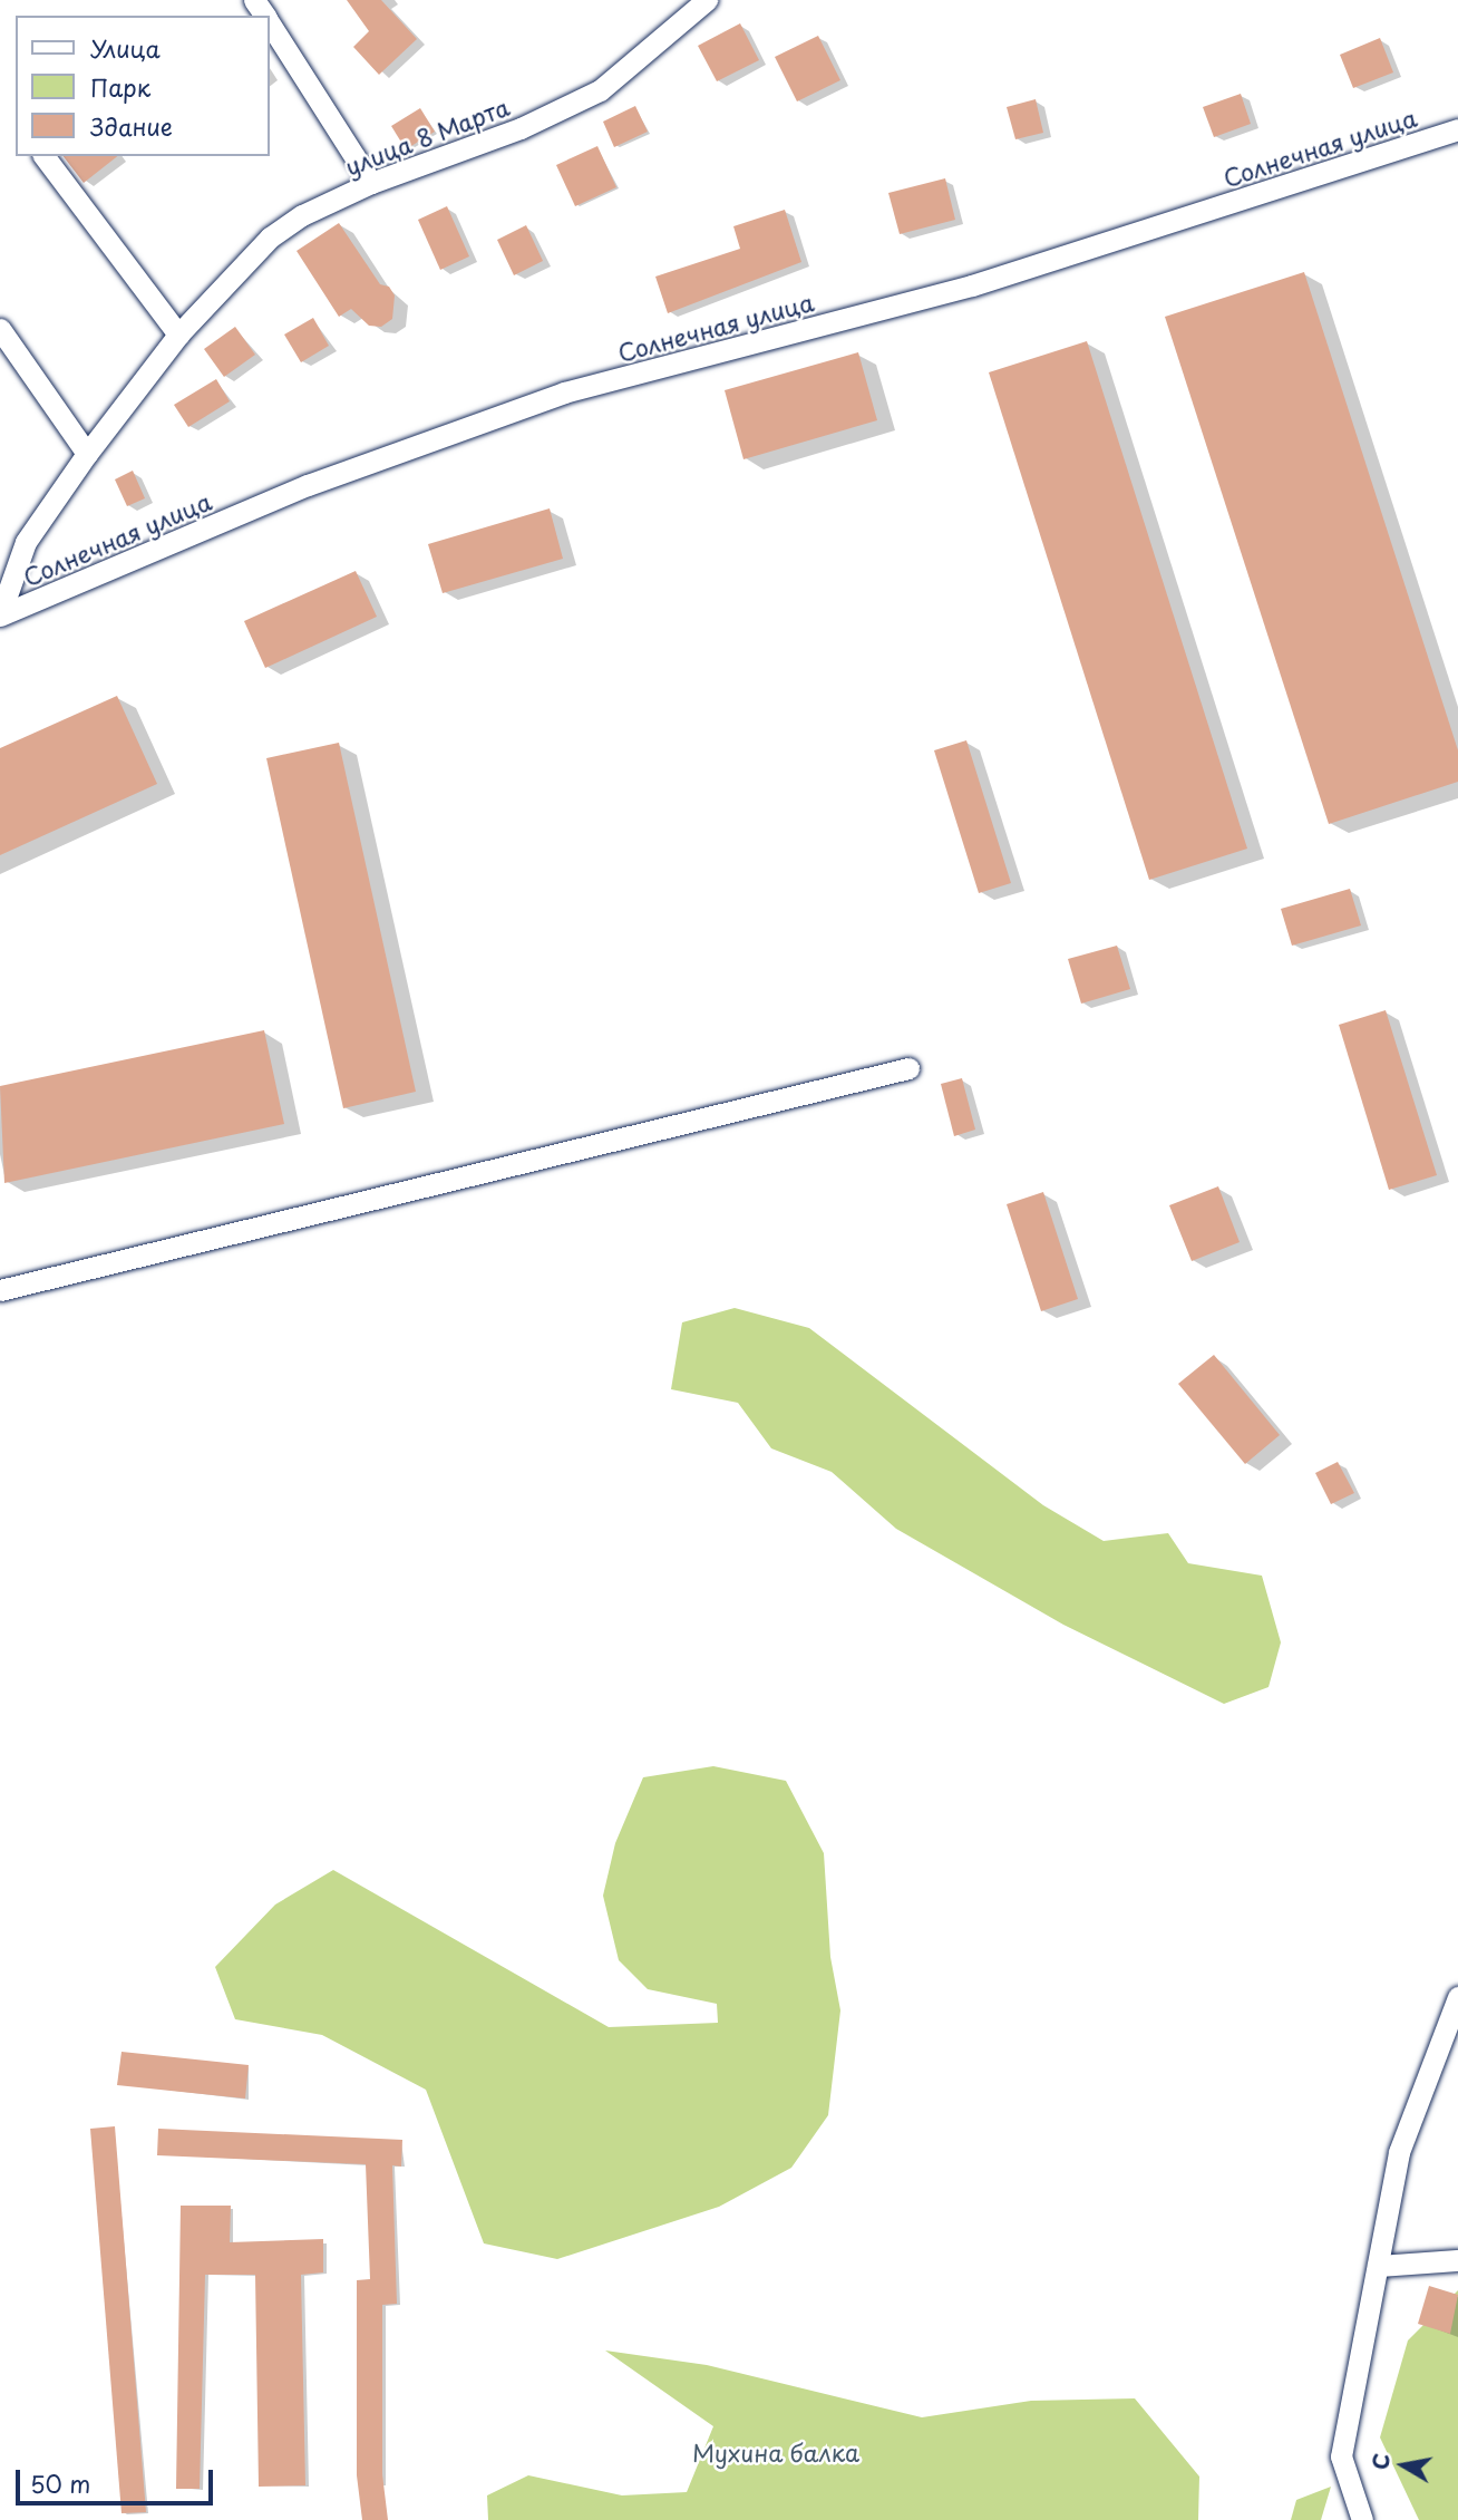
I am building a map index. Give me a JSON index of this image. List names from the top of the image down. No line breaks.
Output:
{"streets":{"street":["улица 8 Марта","Солнечная улица"]},"crossings":[["улица 8 Марта","Солнечная улица"]],"parks":["Мухина балка"],"legend":["Улица","Парк","Здание"],"scale_bar":"50 m","north":"left"}
